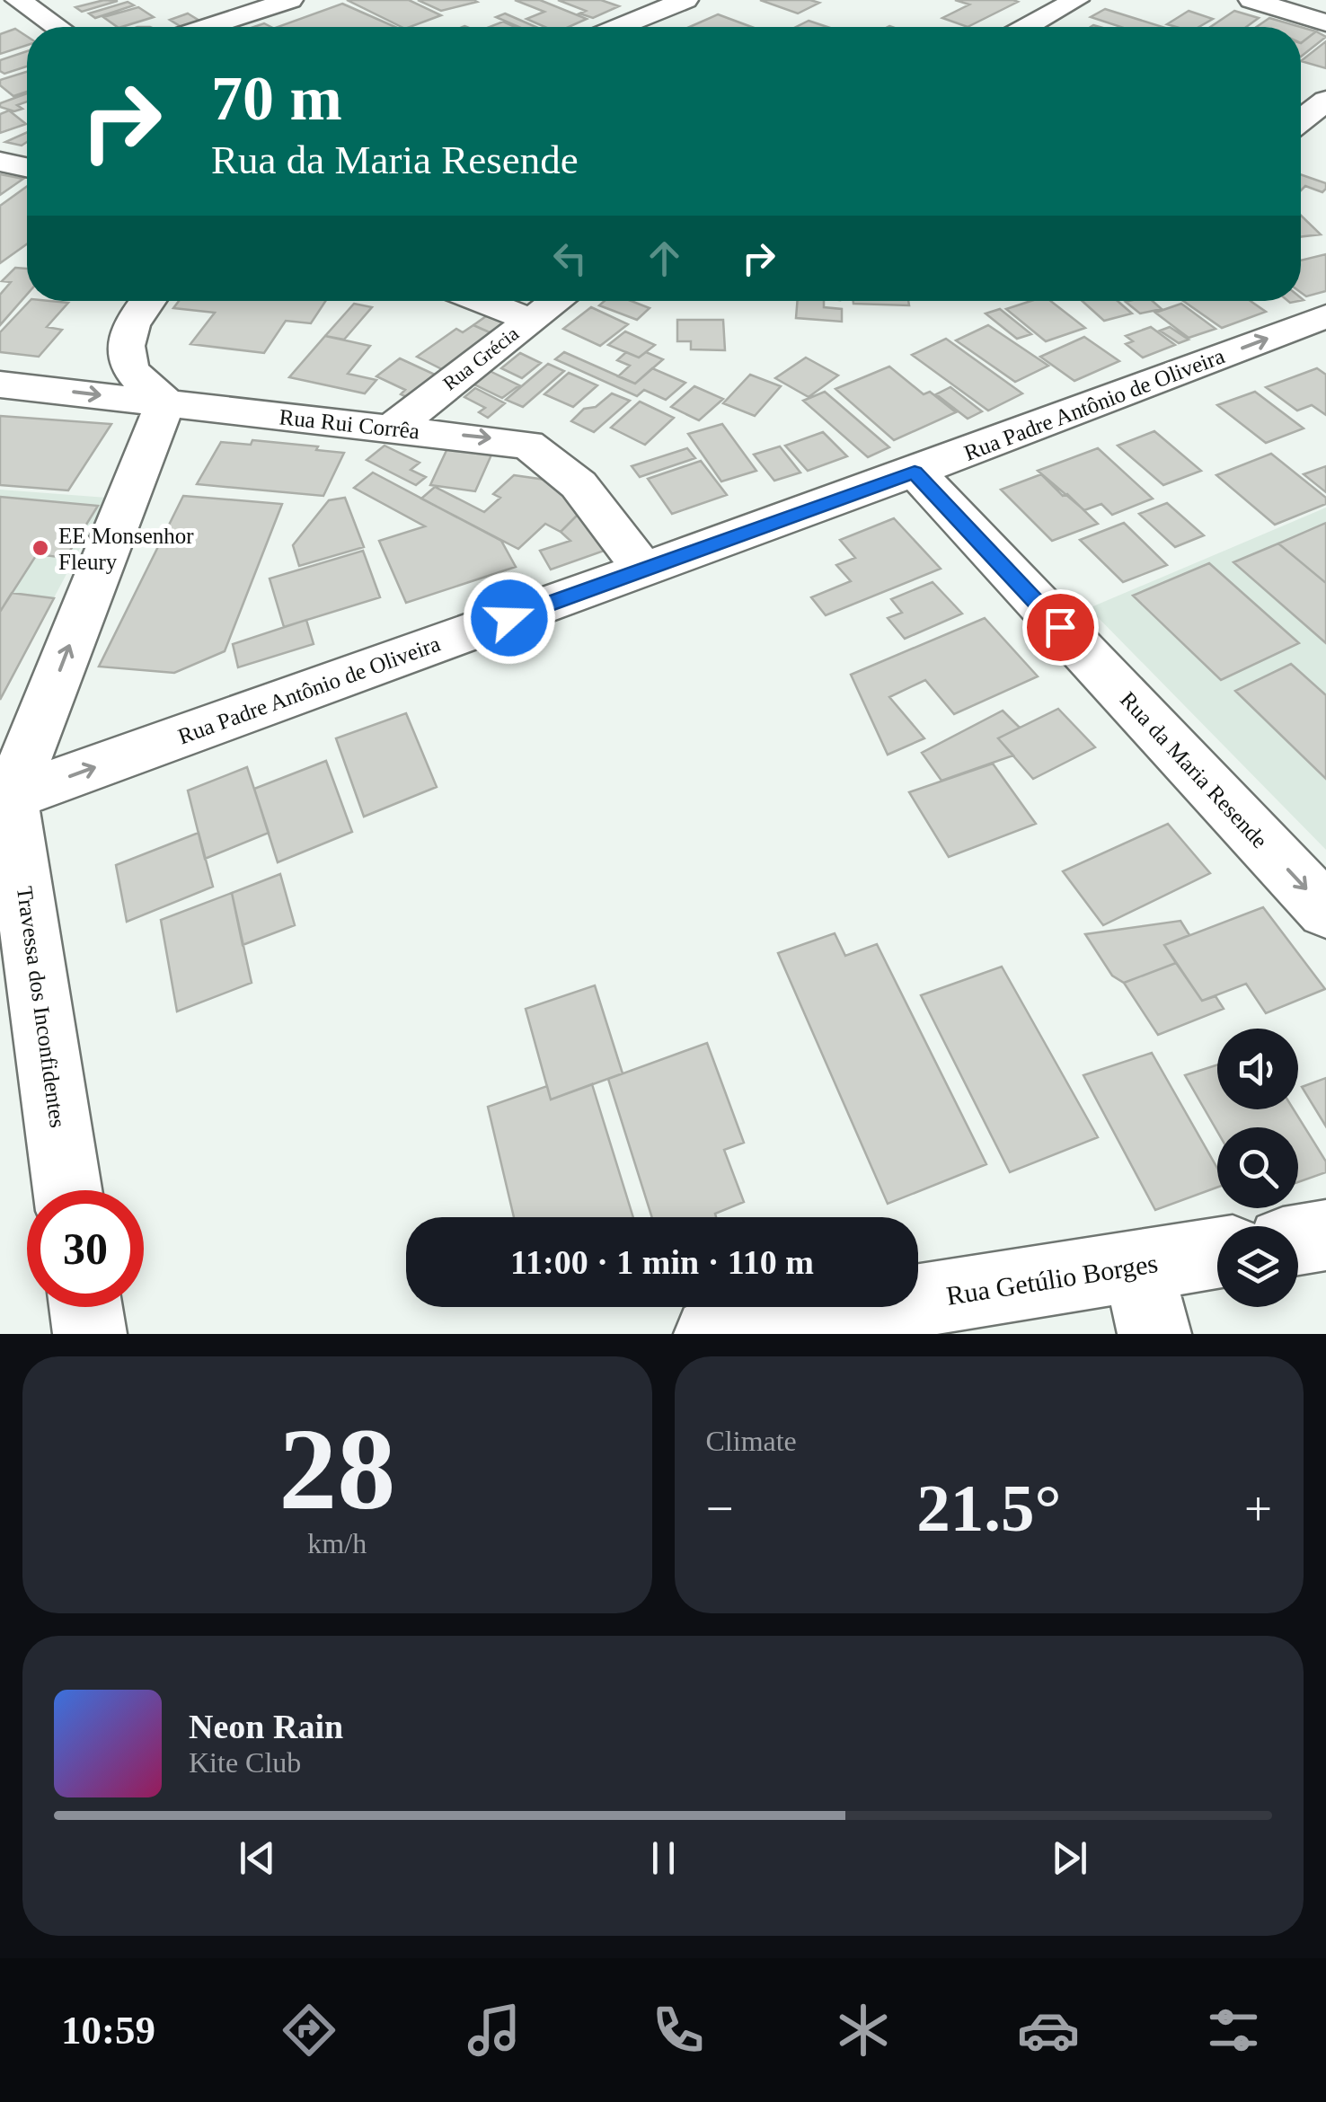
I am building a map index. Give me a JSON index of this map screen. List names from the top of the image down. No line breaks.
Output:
{"streets":{"street":["Rua Grécia","Rua Padre Antônio de Oliveira","Rua Rui Corrêa","Rua da Maria Resende","Travessa dos Inconfidentes","Rua Getúlio Borges"]},"crossings":[["Rua Grécia","Rua Rui Corrêa"],["Rua Padre Antônio de Oliveira","Rua Rui Corrêa"],["Rua Padre Antônio de Oliveira","Rua da Maria Resende"],["Rua Padre Antônio de Oliveira","Travessa dos Inconfidentes"],["Rua Rui Corrêa","Travessa dos Inconfidentes"]],"one_way":["Rua Padre Antônio de Oliveira","Rua Rui Corrêa","Rua da Maria Resende","Travessa dos Inconfidentes"],"places":["EE Monsenhor Fleury"],"page":{"turn":["70 m","Rua da Maria Resende"],"limit":"30","trip":"11:00 · 1 min · 110 m","tile":[["28","km/h"],"Climate"],"heat":["−","21.5°","+"],"song":["Neon Rain","Kite Club"],"tabs":"10:59"}}
